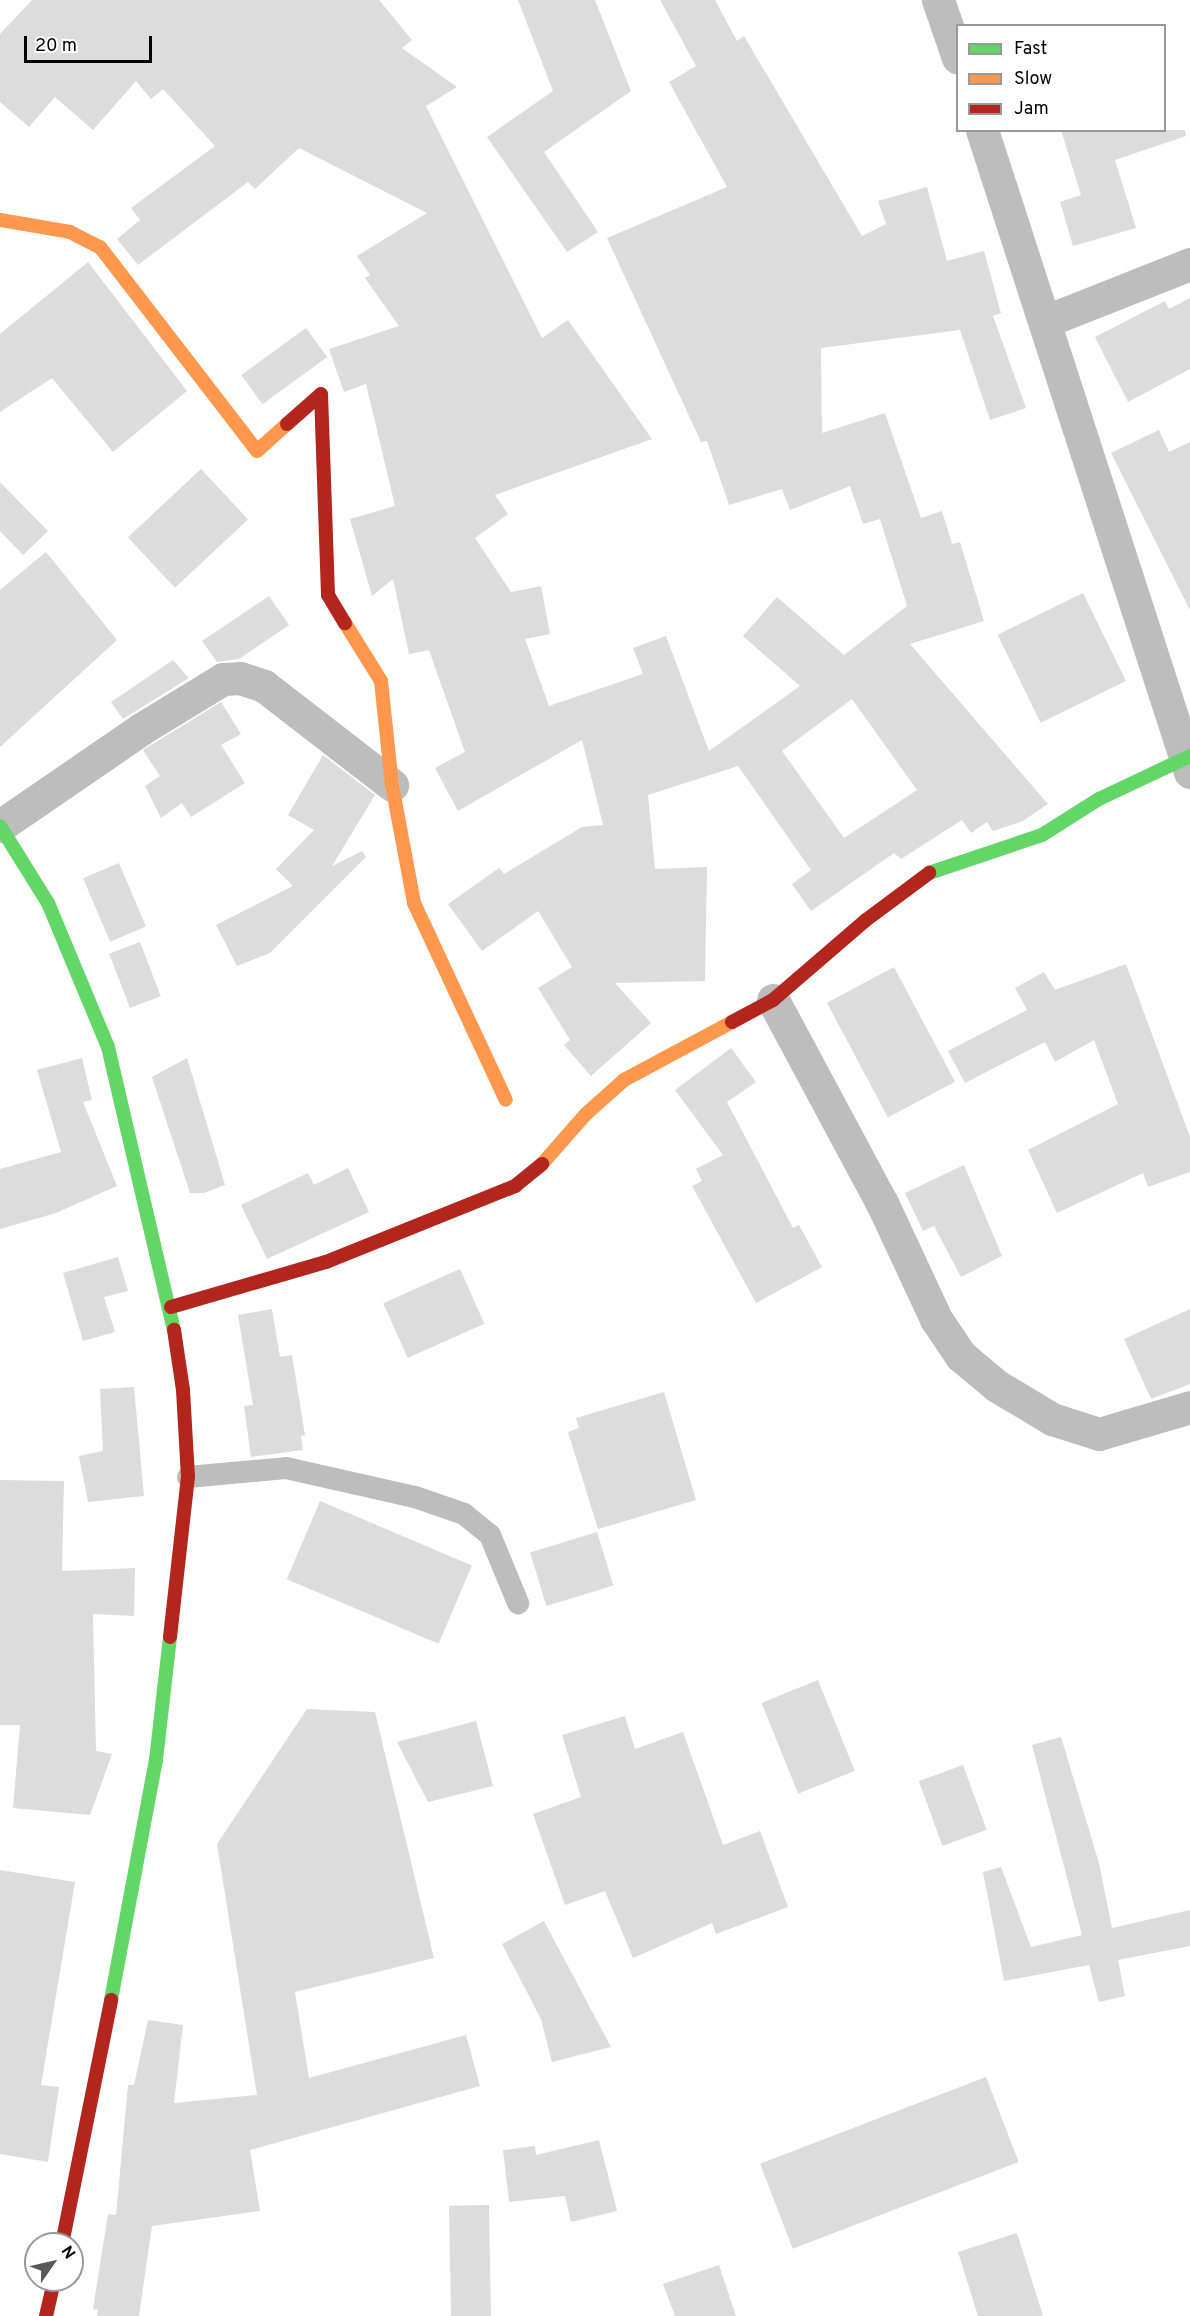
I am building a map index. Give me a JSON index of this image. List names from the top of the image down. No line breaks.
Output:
{"legend":["Fast","Slow","Jam"],"scale_bar":"20 m","north":"top right"}
